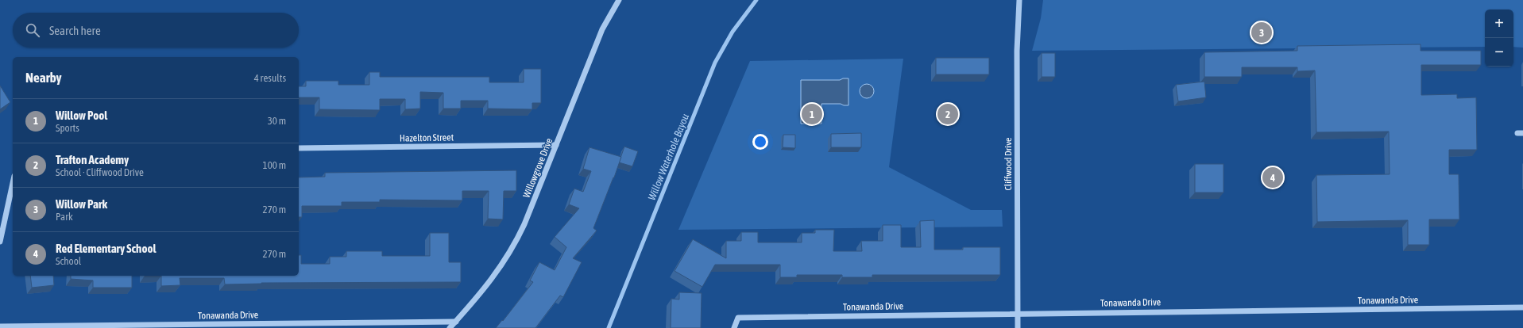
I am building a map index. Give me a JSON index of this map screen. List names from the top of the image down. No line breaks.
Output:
{"streets":{"street":["Hazelton Street","Cliffwood Drive","Willowgrove Drive","Tonawanda Drive"]},"crossings":[["Hazelton Street","Willowgrove Drive"],["Cliffwood Drive","Tonawanda Drive"],["Willowgrove Drive","Tonawanda Drive"]],"water":["Willow Waterhole Bayou"],"page":{"map_buttons":["+","−"],"search":"Search here","pins":["3","1","2","4"],"heading":["Nearby","4 results"],"list":[{"mark":"1","name":"Willow Pool","note":"Sports","value":"30 m"},{"mark":"2","name":"Trafton Academy","note":"School · Cliffwood Drive","value":"100 m"},{"mark":"3","name":"Willow Park","note":"Park","value":"270 m"},{"mark":"4","name":"Red Elementary School","note":"School","value":"270 m"}]}}
